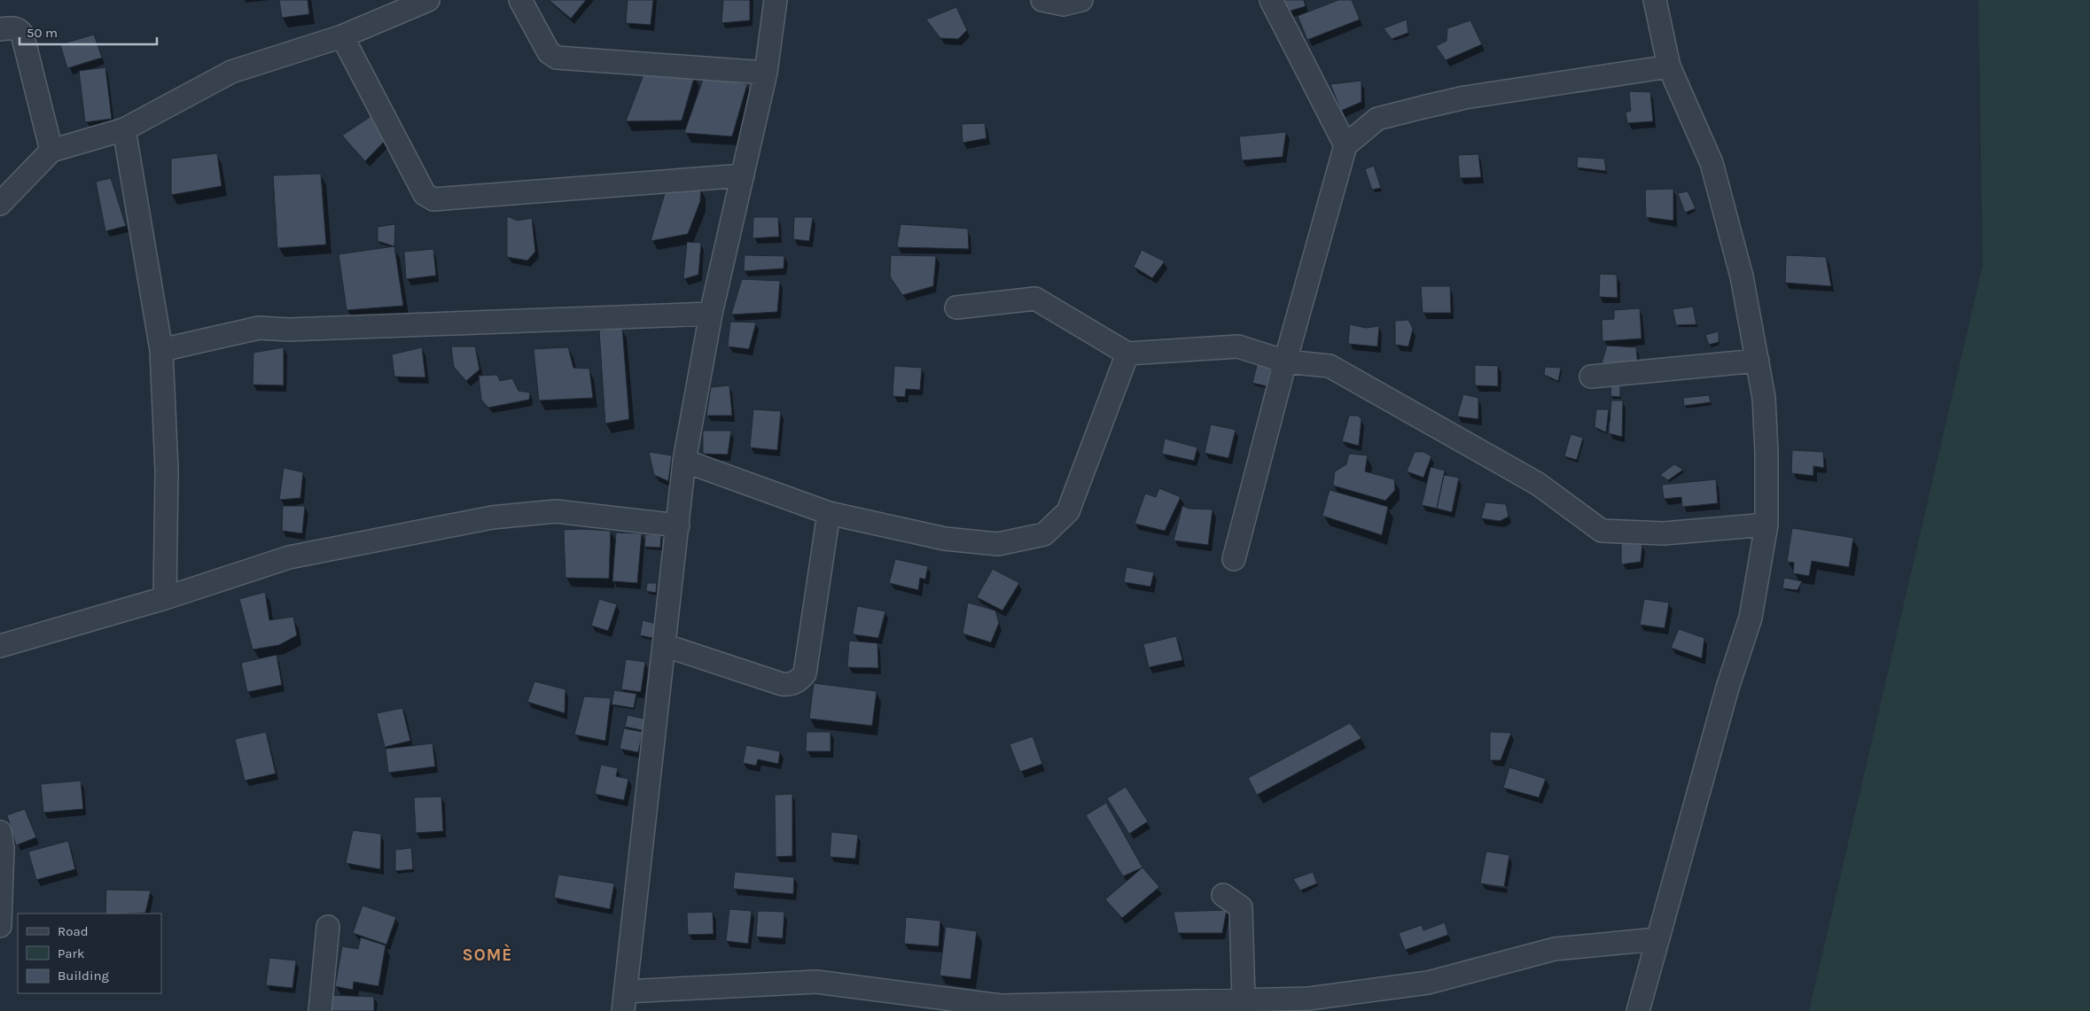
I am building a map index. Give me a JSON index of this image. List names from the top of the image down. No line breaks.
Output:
{"districts":["SOMÈ"],"legend":["Road","Park","Building"],"scale_bar":"50 m"}
